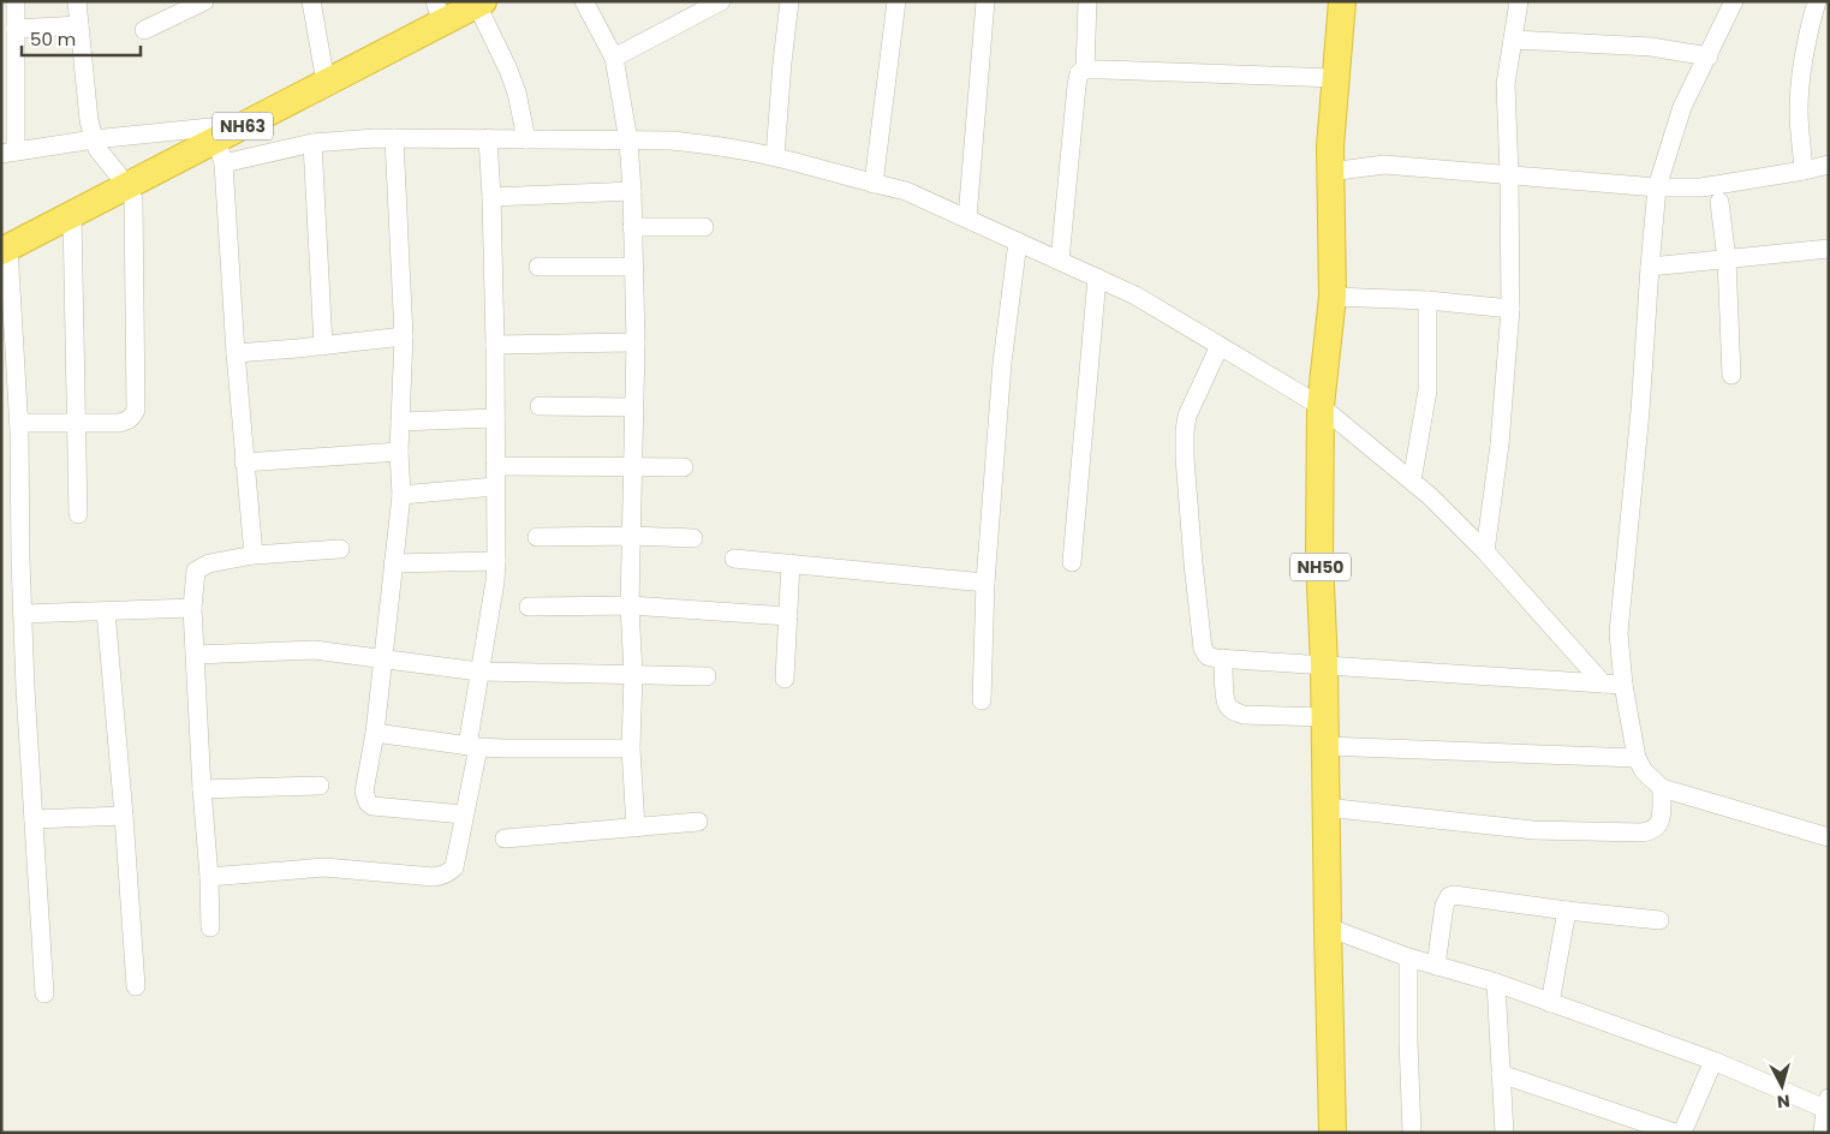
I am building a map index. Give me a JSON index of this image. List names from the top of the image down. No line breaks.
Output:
{"streets":{"highway":["NH63","NH50"]},"scale_bar":"50 m","north":"bottom"}
